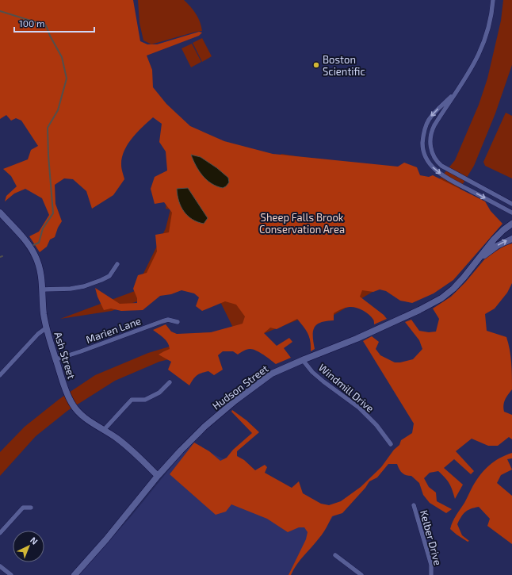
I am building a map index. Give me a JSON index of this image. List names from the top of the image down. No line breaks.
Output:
{"streets":{"street":["Marien Lane","Ash Street","Hudson Street","Windmill Drive","Kelber Drive"]},"crossings":[["Marien Lane","Ash Street"],["Ash Street","Hudson Street"],["Hudson Street","Windmill Drive"]],"parks":["Sheep Falls Brook Conservation Area"],"places":["Boston Scientific"],"scale_bar":"100 m","north":"top right"}
